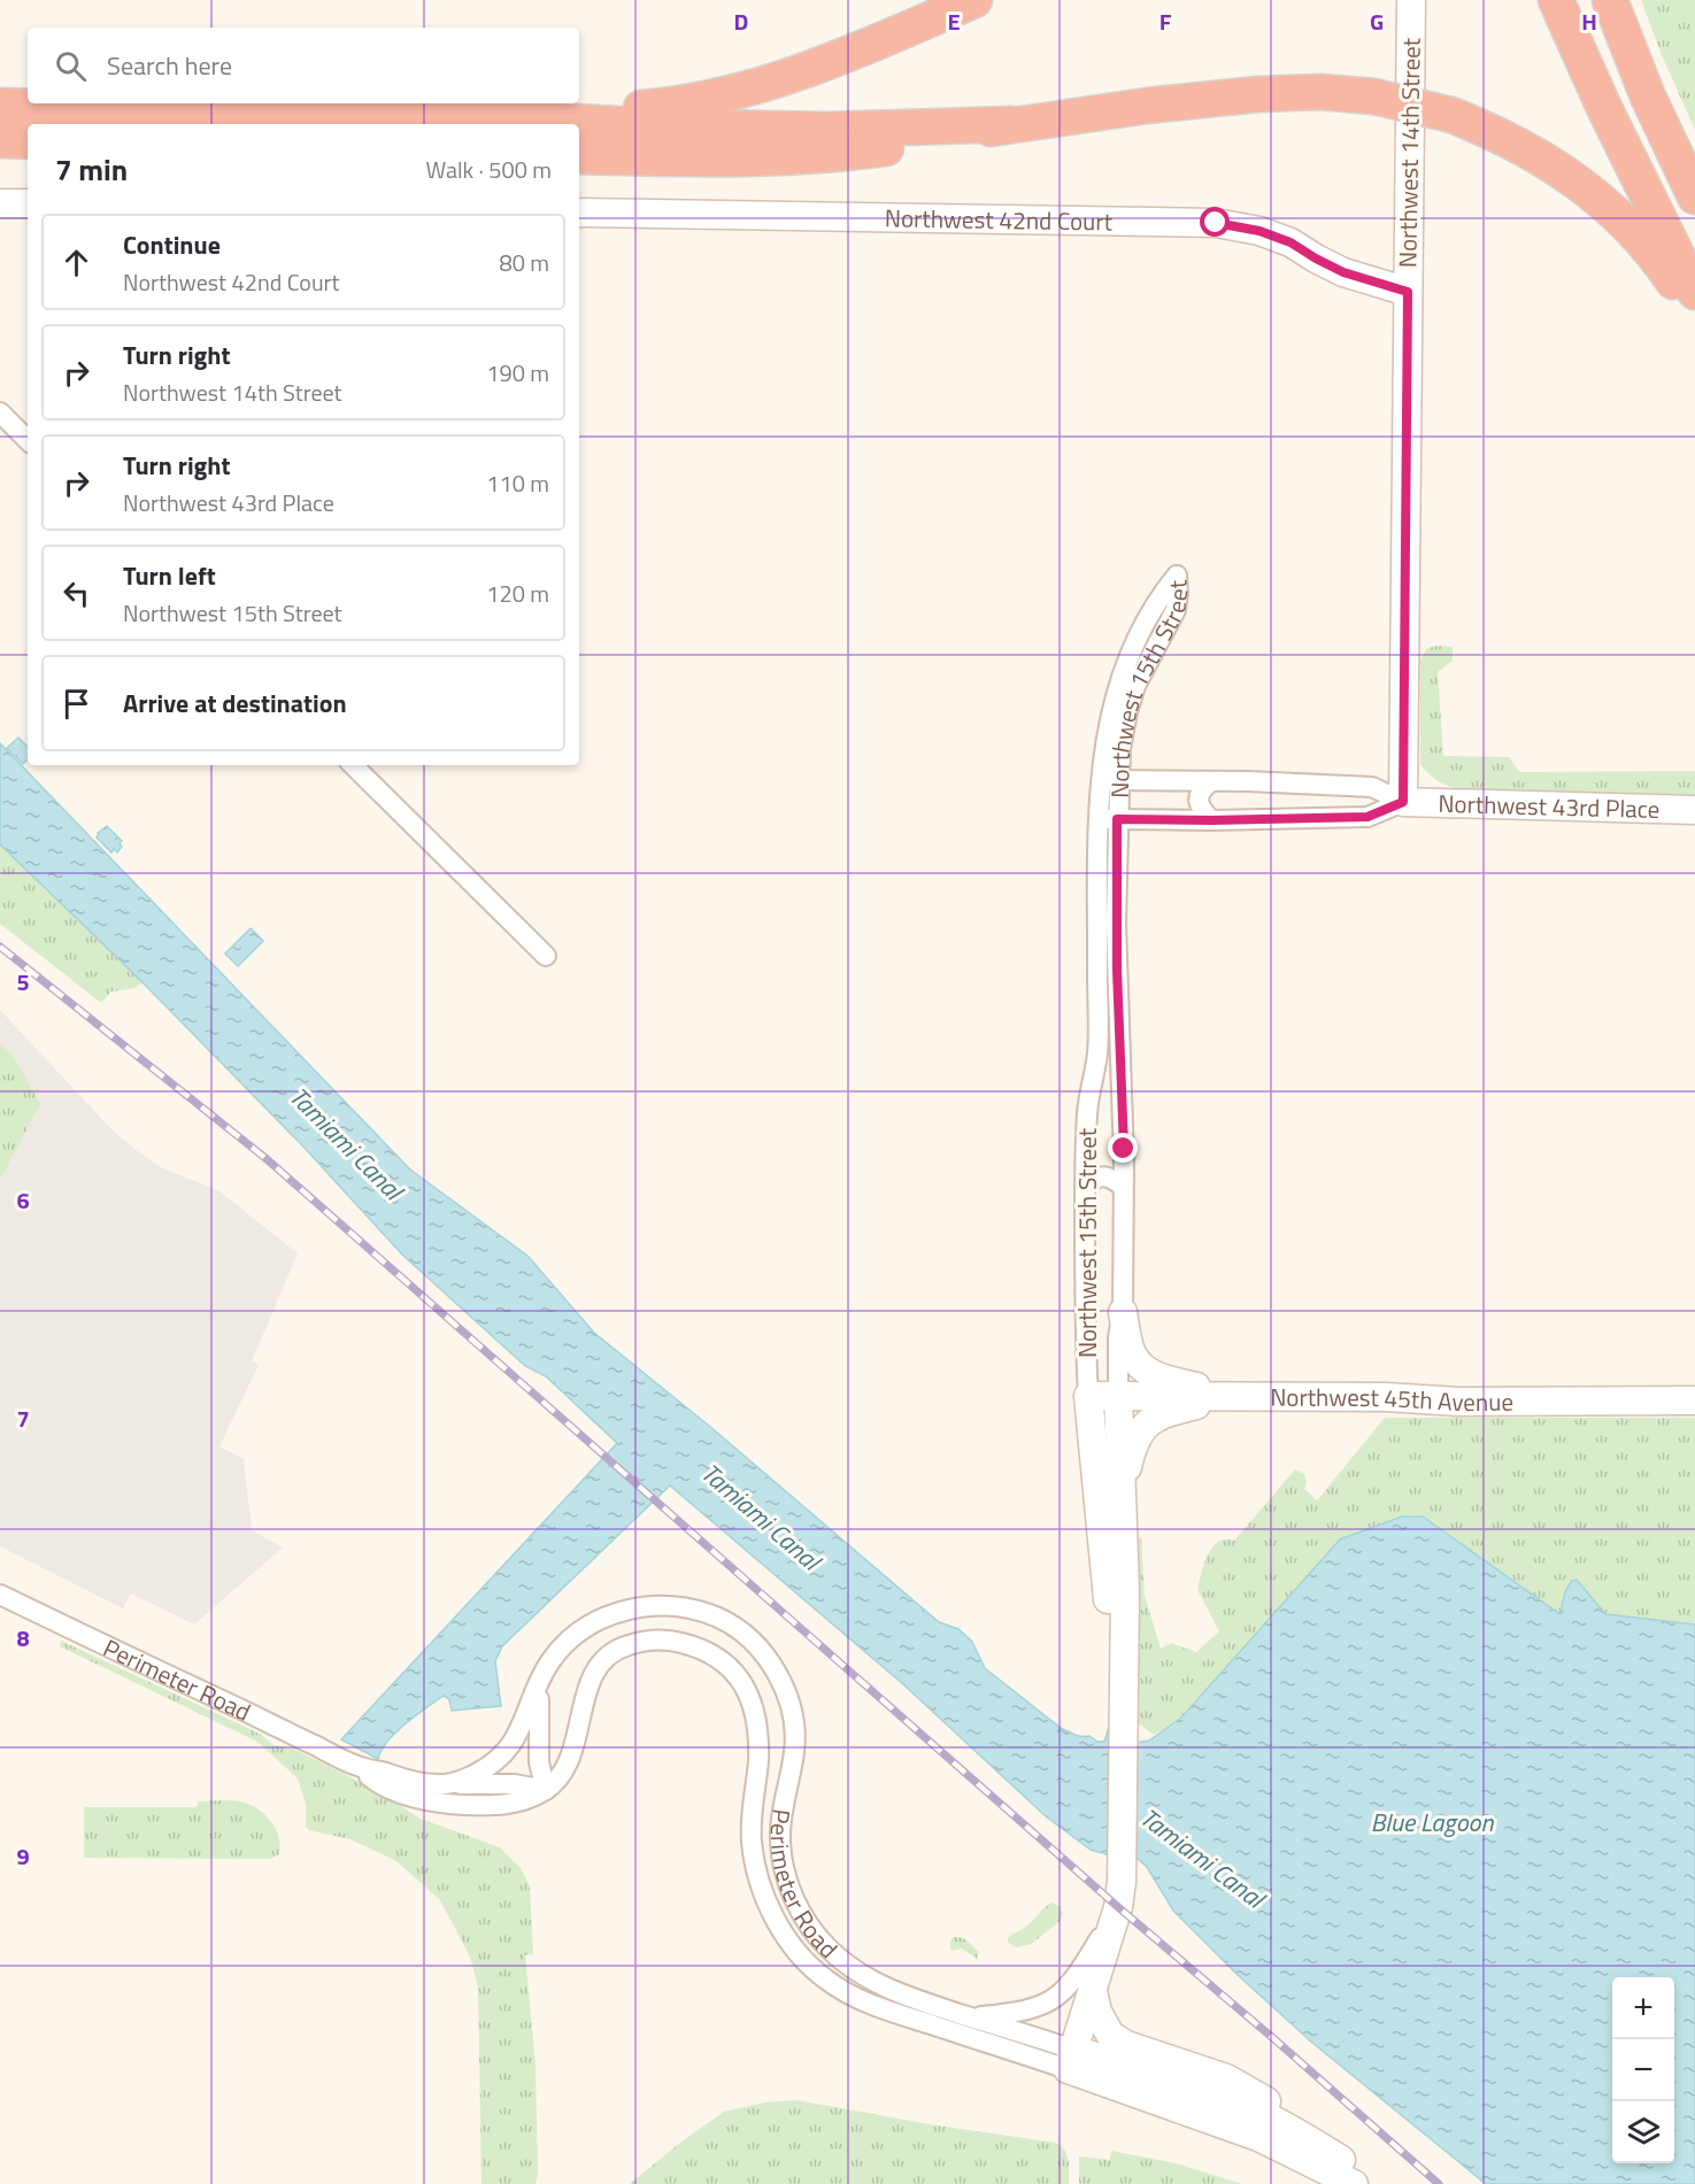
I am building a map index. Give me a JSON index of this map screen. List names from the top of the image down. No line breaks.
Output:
{"streets":{"street":["Northwest 14th Street","Northwest 42nd Court","Northwest 15th Street","Northwest 43rd Place","Northwest 45th Avenue","Perimeter Road"]},"crossings":[["Northwest 14th Street","Northwest 42nd Court"],["Northwest 14th Street","Northwest 43rd Place"],["Northwest 15th Street","Northwest 43rd Place"],["Northwest 15th Street","Northwest 45th Avenue"],["Northwest 15th Street","Perimeter Road"]],"water":["Tamiami Canal","Blue Lagoon"],"page":{"search":"Search here","heading":["7 min","Walk · 500 m"],"list":[["Continue","Northwest 42nd Court","80 m"],["Turn right","Northwest 14th Street","190 m"],["Turn right","Northwest 43rd Place","110 m"],["Turn left","Northwest 15th Street","120 m"],"Arrive at destination"],"map_buttons":["+","−"]},"grid":{"columns":["D","E","F","G","H"],"rows":["5","6","7","8","9"]}}
